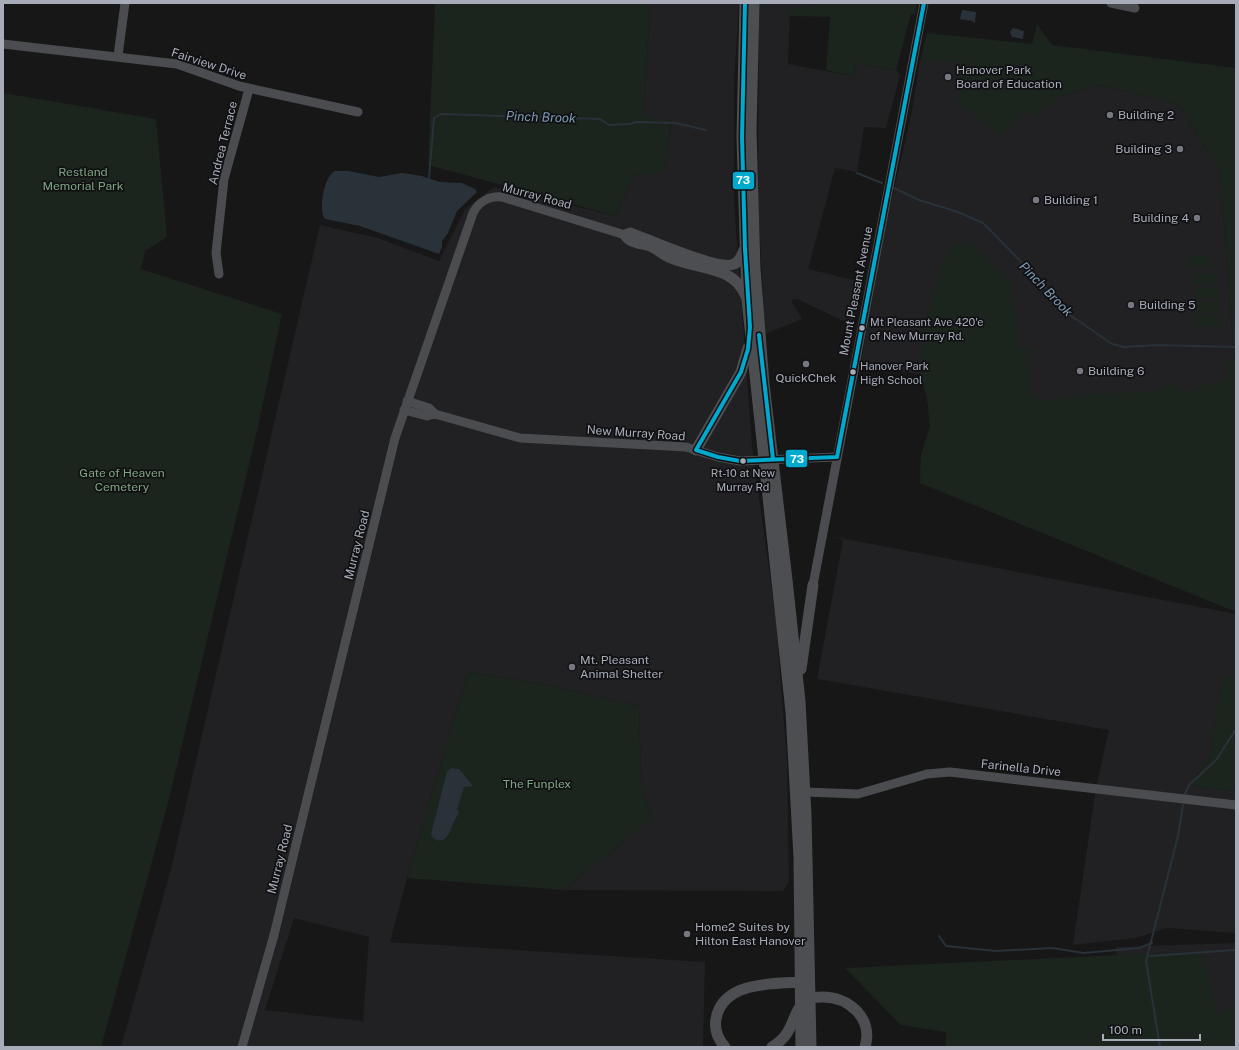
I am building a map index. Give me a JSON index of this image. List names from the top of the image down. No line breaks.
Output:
{"streets":{"street":["Fairview Drive","Andrea Terrace","Murray Road","Mount Pleasant Avenue","New Murray Road","Farinella Drive"]},"crossings":[["Fairview Drive","Andrea Terrace"],["Murray Road","New Murray Road"],["Mount Pleasant Avenue","New Murray Road"]],"water":["Pinch Brook"],"parks":["Restland Memorial Park","Gate of Heaven Cemetery","The Funplex"],"places":["Hanover Park Board of Education","Building 2","Building 3","Building 1","Building 4","Building 5","Mt Pleasant Ave 420'e of New Murray Rd.","QuickChek","Building 6","Hanover Park High School","Rt-10 at New Murray Rd","Mt. Pleasant Animal Shelter","Home2 Suites by Hilton East Hanover"],"lines":["transit line 73"],"scale_bar":"100 m"}
